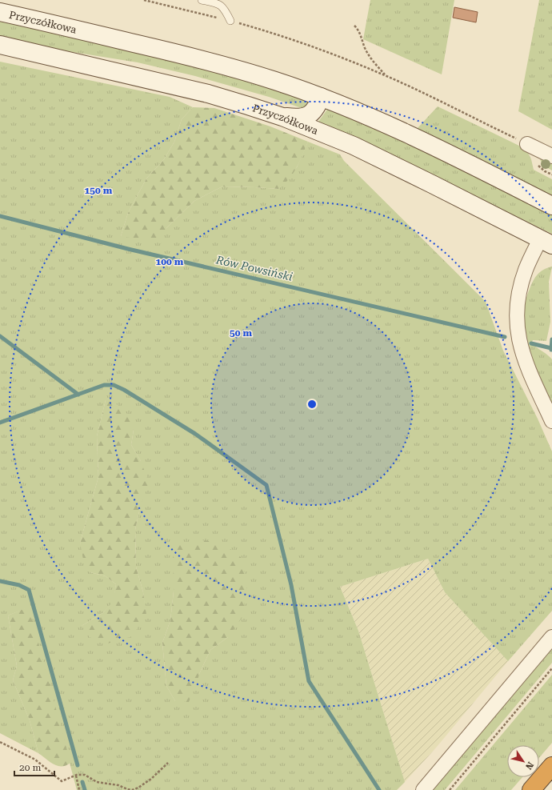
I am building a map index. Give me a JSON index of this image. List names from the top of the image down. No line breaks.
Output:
{"streets":{"main road":["Przyczółkowa"]},"water":["Rów Powsiński"],"scale_bar":"20 m","north":"bottom right","rings":["150 m","100 m","50 m"]}
